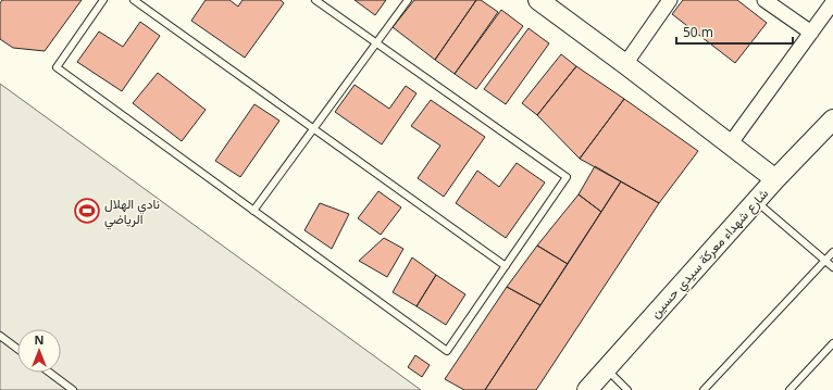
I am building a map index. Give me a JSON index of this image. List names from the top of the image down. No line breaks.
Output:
{"streets":{"main road":["شارع شهداء معركة سيدي حسين"]},"places":{"sports":["نادي الهلال الرياضي"]},"scale_bar":"50 m","north":"top"}
